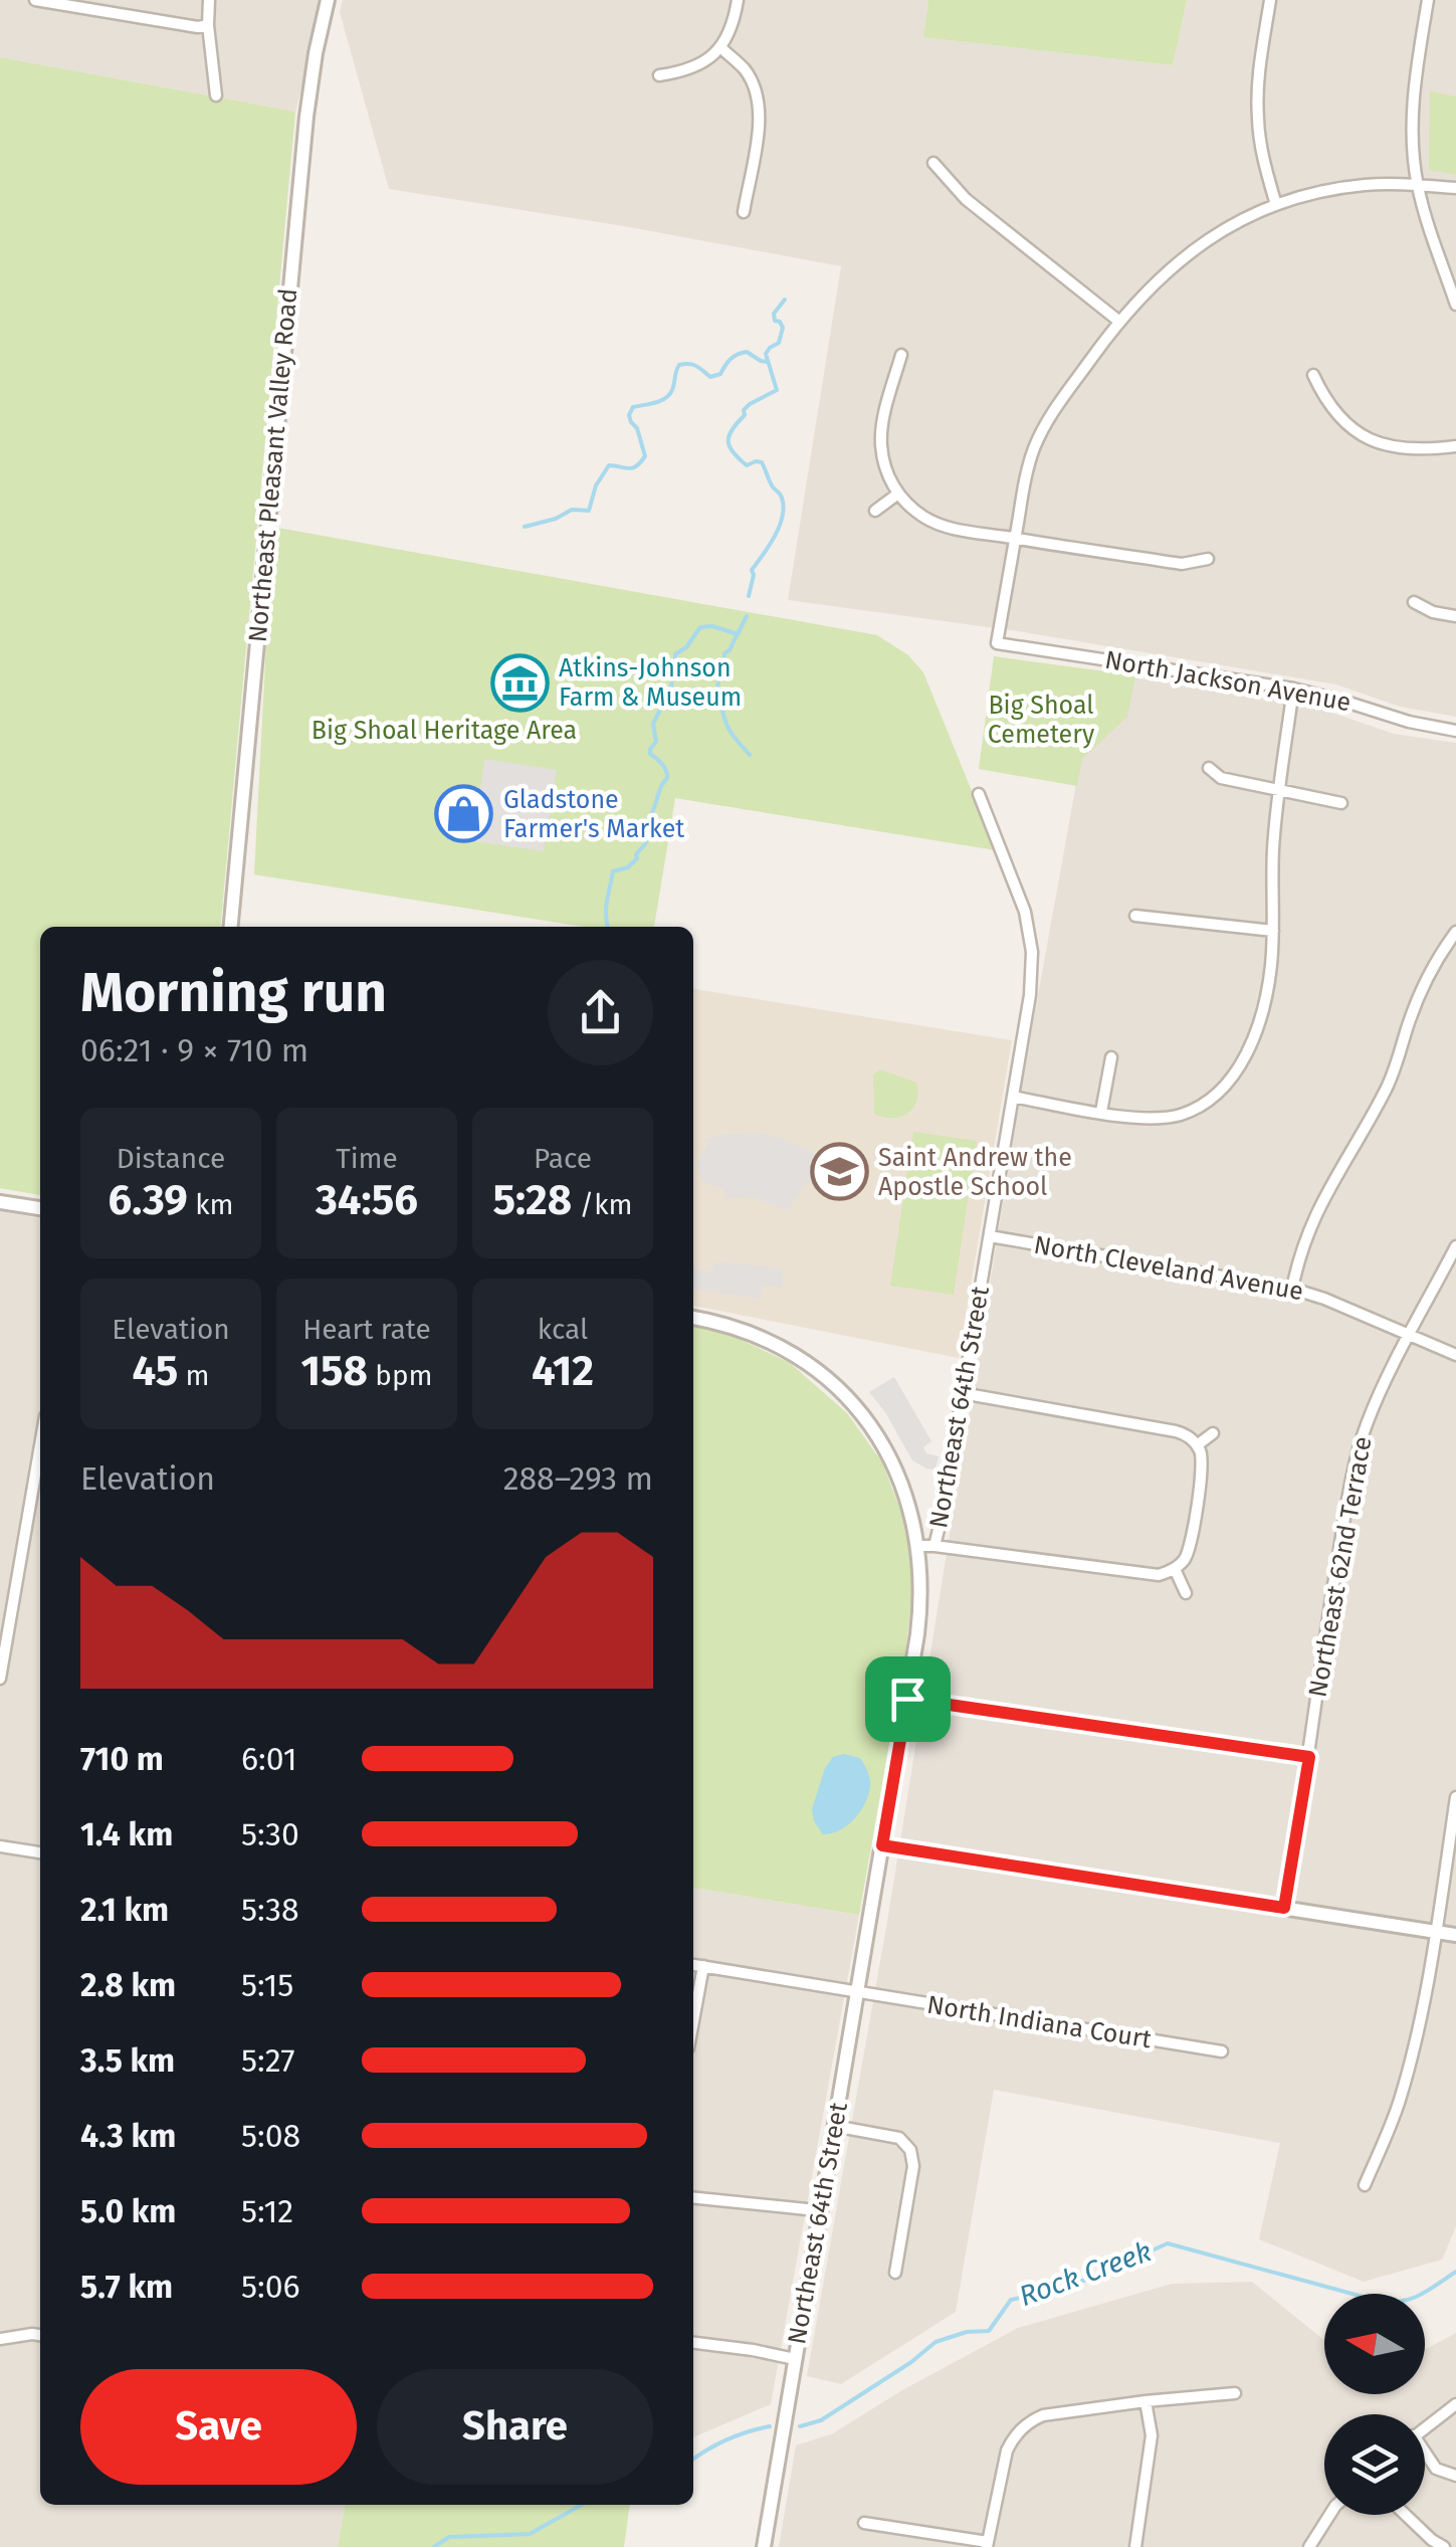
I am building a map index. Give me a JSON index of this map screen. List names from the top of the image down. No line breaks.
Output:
{"streets":{"street":["Northeast Pleasant Valley Road","North Jackson Avenue","North Cleveland Avenue","Northeast 64th Street","Northeast 62nd Terrace","North Indiana Court"]},"crossings":[["North Cleveland Avenue","Northeast 64th Street"],["North Cleveland Avenue","Northeast 62nd Terrace"],["Northeast 64th Street","North Indiana Court"]],"water":["Rock Creek"],"parks":["Big Shoal Cemetery","Big Shoal Heritage Area"],"places":{"museum":["Atkins-Johnson Farm & Museum"],"shop":["Gladstone Farmer's Market"],"school or university":["Saint Andrew the Apostle School"]},"north":"left","page":{"heading":["Morning run","06:21 · 9 × 710 m"],"stats":[["Distance","6.39 km"],["Time","34:56"],["Pace","5:28 /km"],["Elevation","45 m"],["Heart rate","158 bpm"],["kcal","412"]],"chart":["Elevation","288–293 m"],"list":[{"name":"710 m","note":"6:01"},{"name":"1.4 km","note":"5:30"},{"name":"2.1 km","note":"5:38"},{"name":"2.8 km","note":"5:15"},{"name":"3.5 km","note":"5:27"},{"name":"4.3 km","note":"5:08"},{"name":"5.0 km","note":"5:12"},{"name":"5.7 km","note":"5:06"}],"buttons":["Save","Share"]}}
